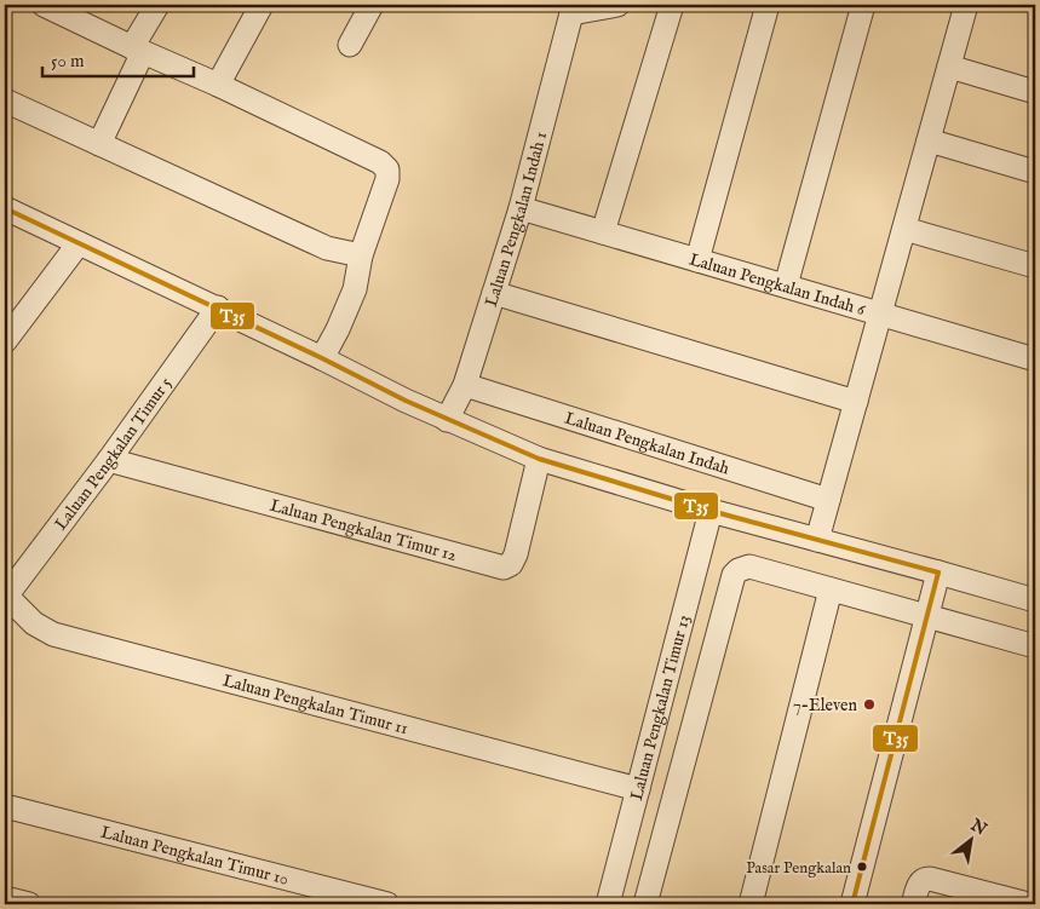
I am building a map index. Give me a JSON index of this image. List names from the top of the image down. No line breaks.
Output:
{"streets":{"street":["Laluan Pengkalan Indah 1","Laluan Pengkalan Indah 6","Laluan Pengkalan Indah","Laluan Pengkalan Timur 5","Laluan Pengkalan Timur 12","Laluan Pengkalan Timur 11","Laluan Pengkalan Timur 13","Laluan Pengkalan Timur 10"]},"crossings":[["Laluan Pengkalan Indah 1","Laluan Pengkalan Indah 6"],["Laluan Pengkalan Indah 1","Laluan Pengkalan Indah"],["Laluan Pengkalan Timur 5","Laluan Pengkalan Timur 12"],["Laluan Pengkalan Timur 5","Laluan Pengkalan Timur 11"],["Laluan Pengkalan Timur 11","Laluan Pengkalan Timur 13"]],"places":["7-Eleven","Pasar Pengkalan"],"lines":["transit line T35"],"scale_bar":"50 m","north":"top right"}
